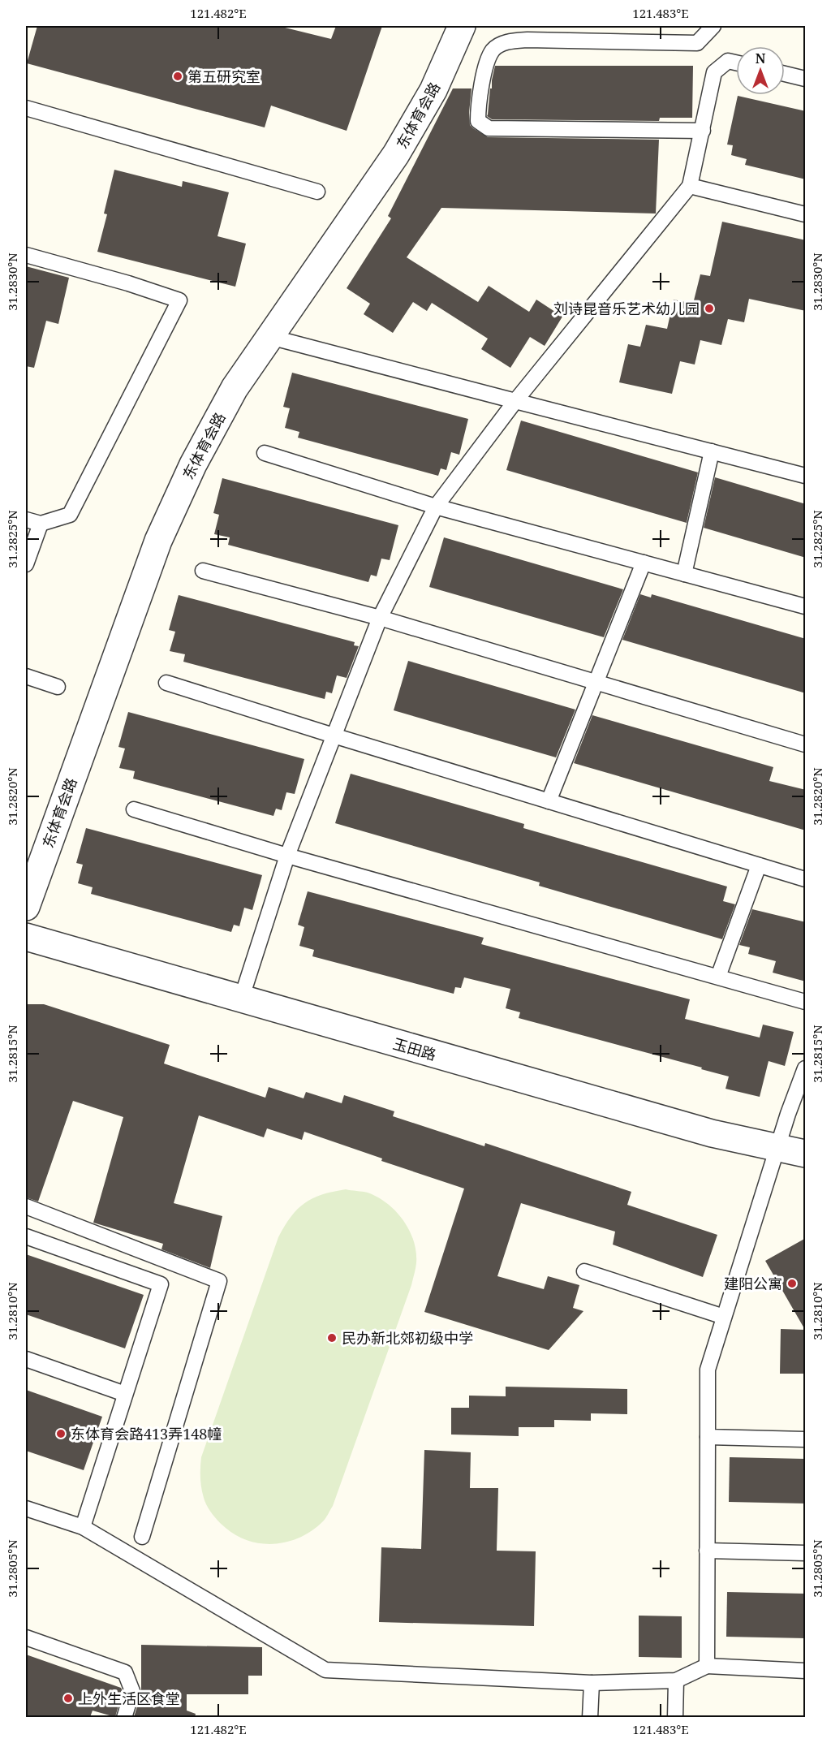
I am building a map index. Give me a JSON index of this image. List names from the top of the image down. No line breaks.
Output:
{"streets":{"street":["东体育会路","玉田路"]},"places":["第五研究室","刘诗昆音乐艺术幼儿园","建阳公寓","民办新北郊初级中学","东体育会路413弄148幢","上外生活区食堂"],"north":"top","coordinates":["121.482°E","121.483°E","31.2830°N","31.2825°N","31.2820°N","31.2815°N","31.2810°N","31.2805°N"]}
